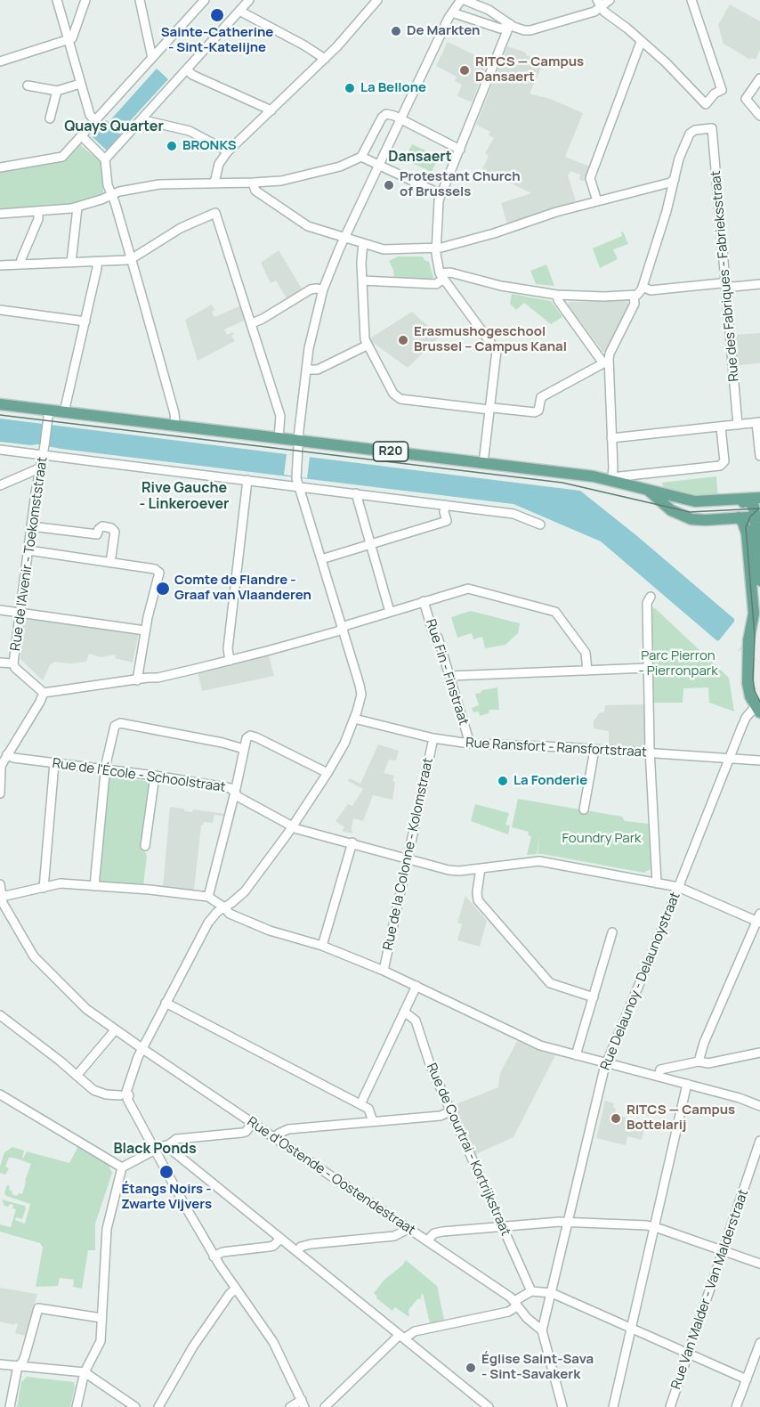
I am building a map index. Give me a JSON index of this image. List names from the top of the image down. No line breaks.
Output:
{"streets":{"main road":["R20"],"street":["Rue des Fabriques - Fabrieksstraat","Rue de l'Avenir - Toekomststraat","Rue Fin - Finstraat","Rue Ransfort - Ransfortstraat","Rue de l'École - Schoolstraat","Rue de la Colonne - Kolomstraat","Rue Delaunoy - Delaunoystraat","Rue de Courtrai - Kortrijkstraat","Rue d'Ostende - Oostendestraat","Rue Van Malder - Van Malderstraat"]},"crossings":[["R20","Rue de l'Avenir - Toekomststraat"],["Rue Fin - Finstraat","Rue Ransfort - Ransfortstraat"],["Rue Ransfort - Ransfortstraat","Rue de la Colonne - Kolomstraat"],["Rue Ransfort - Ransfortstraat","Rue Delaunoy - Delaunoystraat"],["Rue de l'École - Schoolstraat","Rue de la Colonne - Kolomstraat"],["Rue de l'École - Schoolstraat","Rue Delaunoy - Delaunoystraat"],["Rue Delaunoy - Delaunoystraat","Rue d'Ostende - Oostendestraat"]],"districts":["Quays Quarter","Dansaert","Rive Gauche - Linkeroever","Black Ponds"],"parks":["Parc Pierron - Pierronpark","Foundry Park"],"places":["Sainte-Catherine - Sint-Katelijne","De Markten","RITCS — Campus Dansaert","La Bellone","BRONKS","Protestant Church of Brussels","Erasmushogeschool Brussel – Campus Kanal","Comte de Flandre - Graaf van Vlaanderen","La Fonderie","RITCS — Campus Bottelarij","Étangs Noirs - Zwarte Vijvers","Église Saint-Sava - Sint-Savakerk"]}
